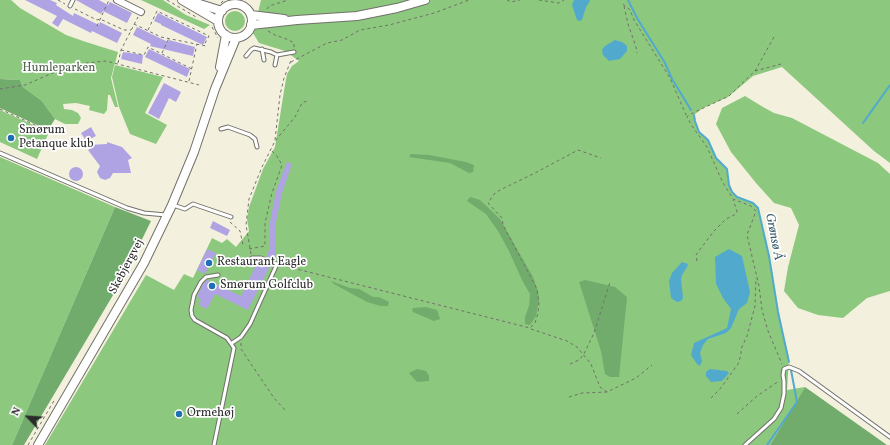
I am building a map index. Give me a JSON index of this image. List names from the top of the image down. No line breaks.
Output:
{"streets":{"street":["Skebjergvej"]},"water":["Grønsø Å"],"parks":["Humleparken"],"places":["Smørum Petanque klub","Restaurant Eagle","Smørum Golfclub","Ormehøj"],"north":"top left"}
